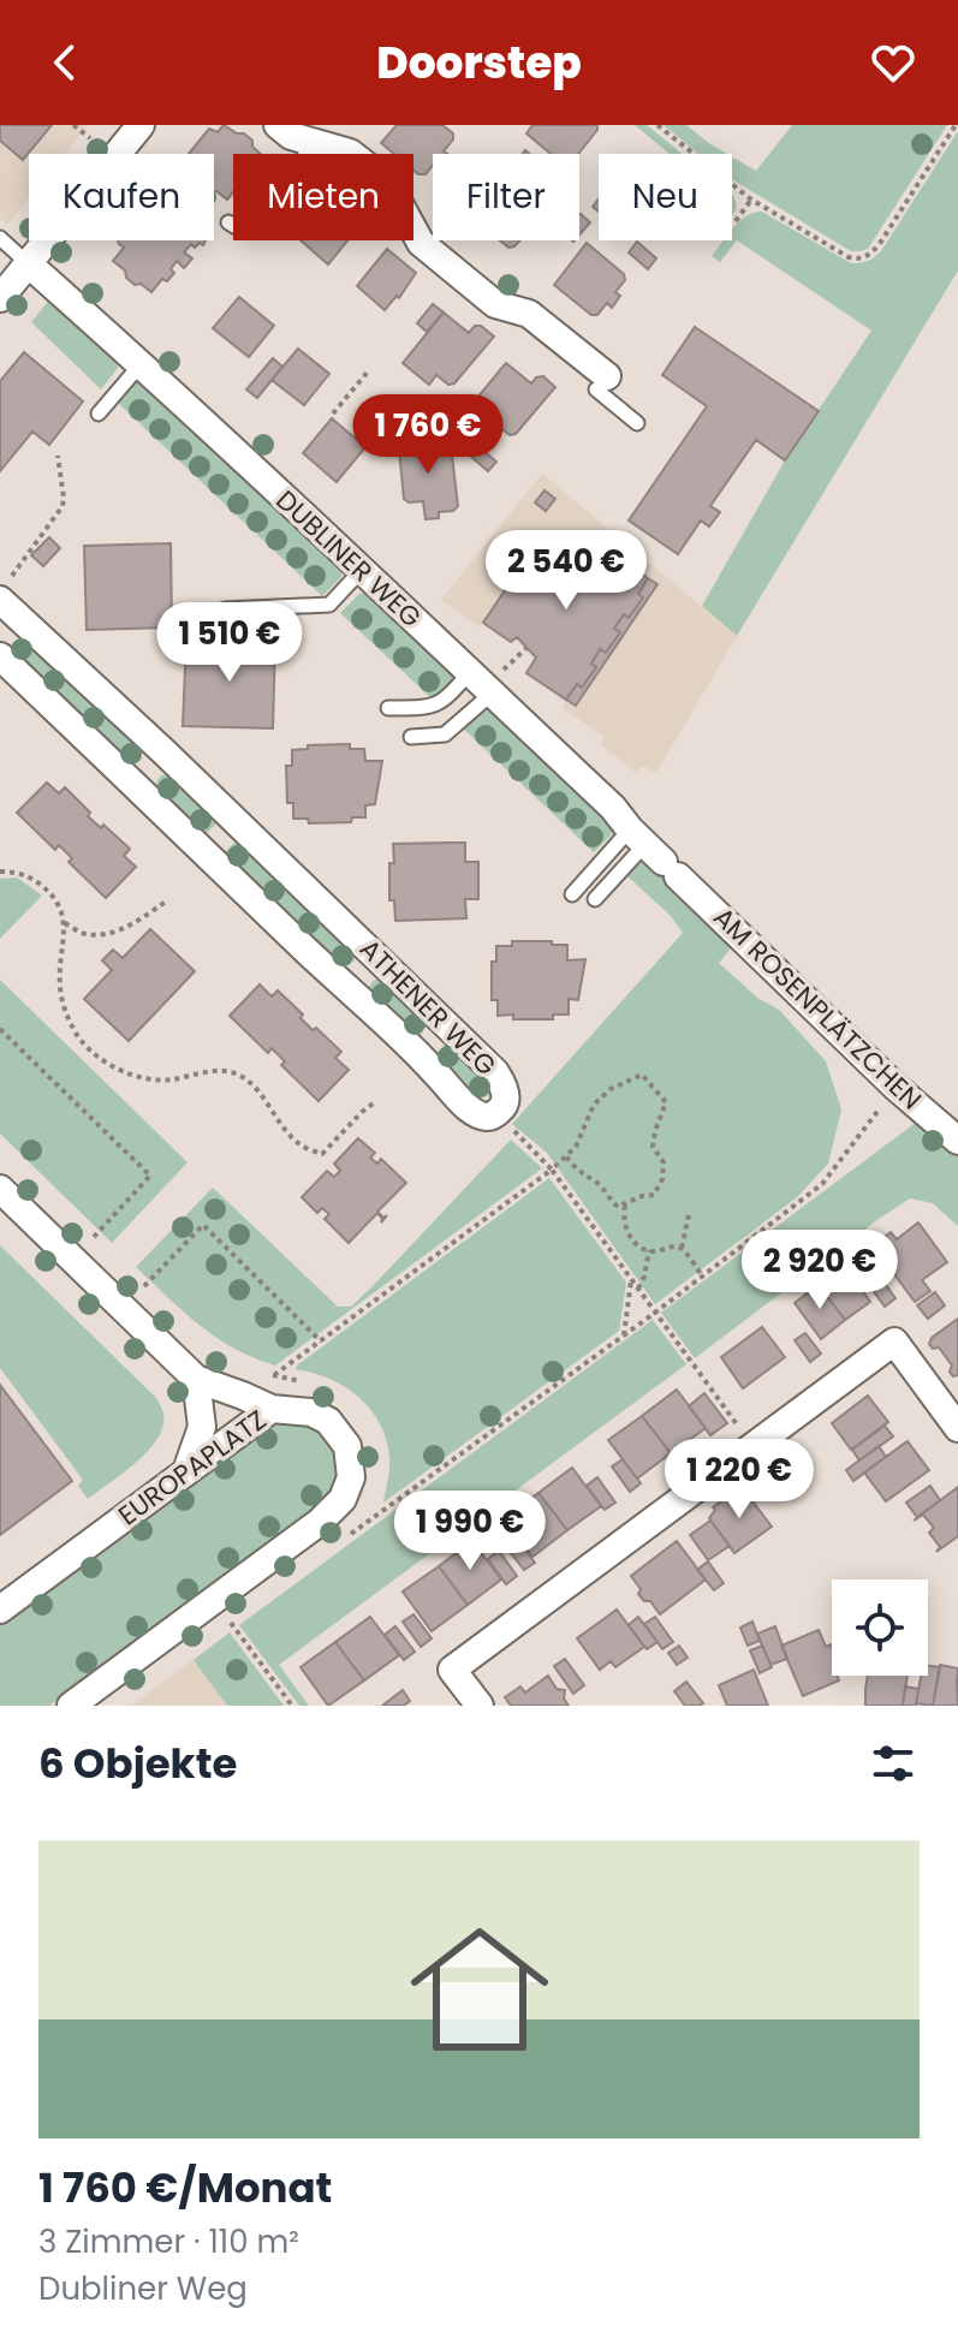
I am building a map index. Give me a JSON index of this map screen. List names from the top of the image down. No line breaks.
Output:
{"streets":{"street":["DUBLINER WEG","ATHENER WEG","AM ROSENPLÄTZCHEN","EUROPAPLATZ"]},"crossings":[["DUBLINER WEG","AM ROSENPLÄTZCHEN"]],"page":{"header":"Doorstep","chip":["Kaufen","Mieten","Filter","Neu"],"price":["1 760 €","2 540 €","1 510 €","2 920 €","1 220 €","1 990 €"],"heading":"6 Objekte","list":[{"name":"1 760 €/Monat","note":"3 Zimmer · 110 m² · Dubliner Weg"}]}}
